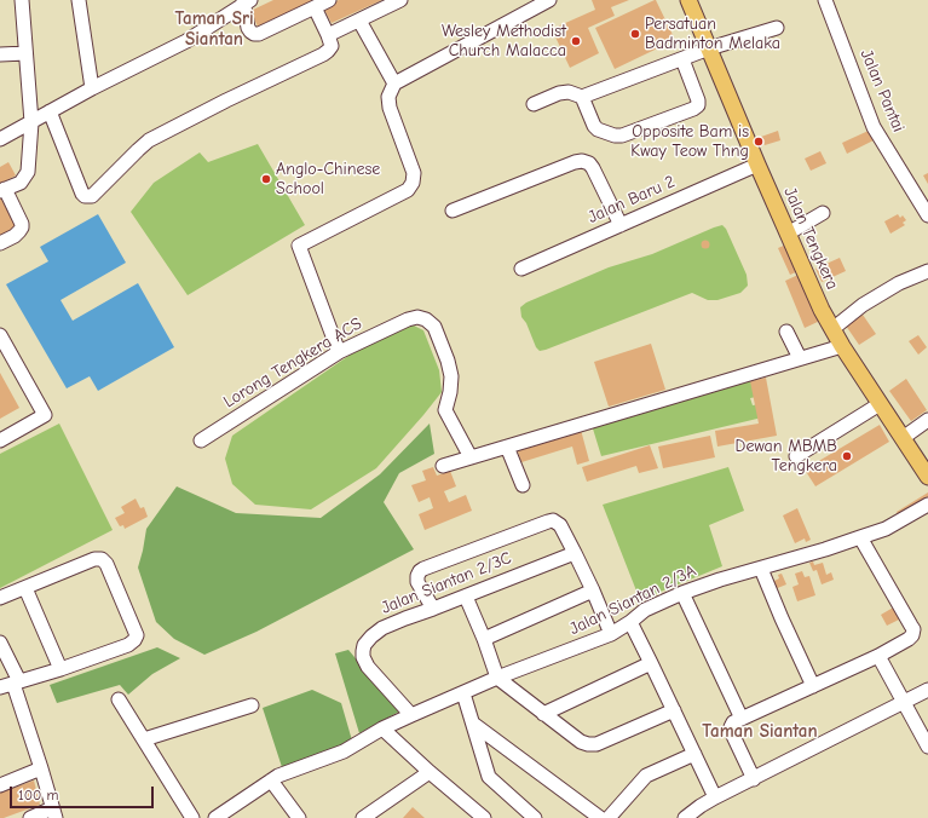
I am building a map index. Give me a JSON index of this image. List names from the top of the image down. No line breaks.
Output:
{"streets":{"main road":["Jalan Tengkera"],"street":["Jalan Pantai","Jalan Baru 2","Lorong Tengkera ACS","Jalan Siantan 2/3C","Jalan Siantan 2/3A"]},"crossings":[["Jalan Baru 2","Jalan Tengkera"],["Jalan Siantan 2/3C","Jalan Siantan 2/3A"]],"districts":["Taman Sri Siantan","Taman Siantan"],"places":["Persatuan Badminton Melaka","Wesley Methodist Church Malacca","Opposite Bam is Kway Teow Thng","Anglo-Chinese School","Dewan MBMB Tengkera"],"scale_bar":"100 m"}
